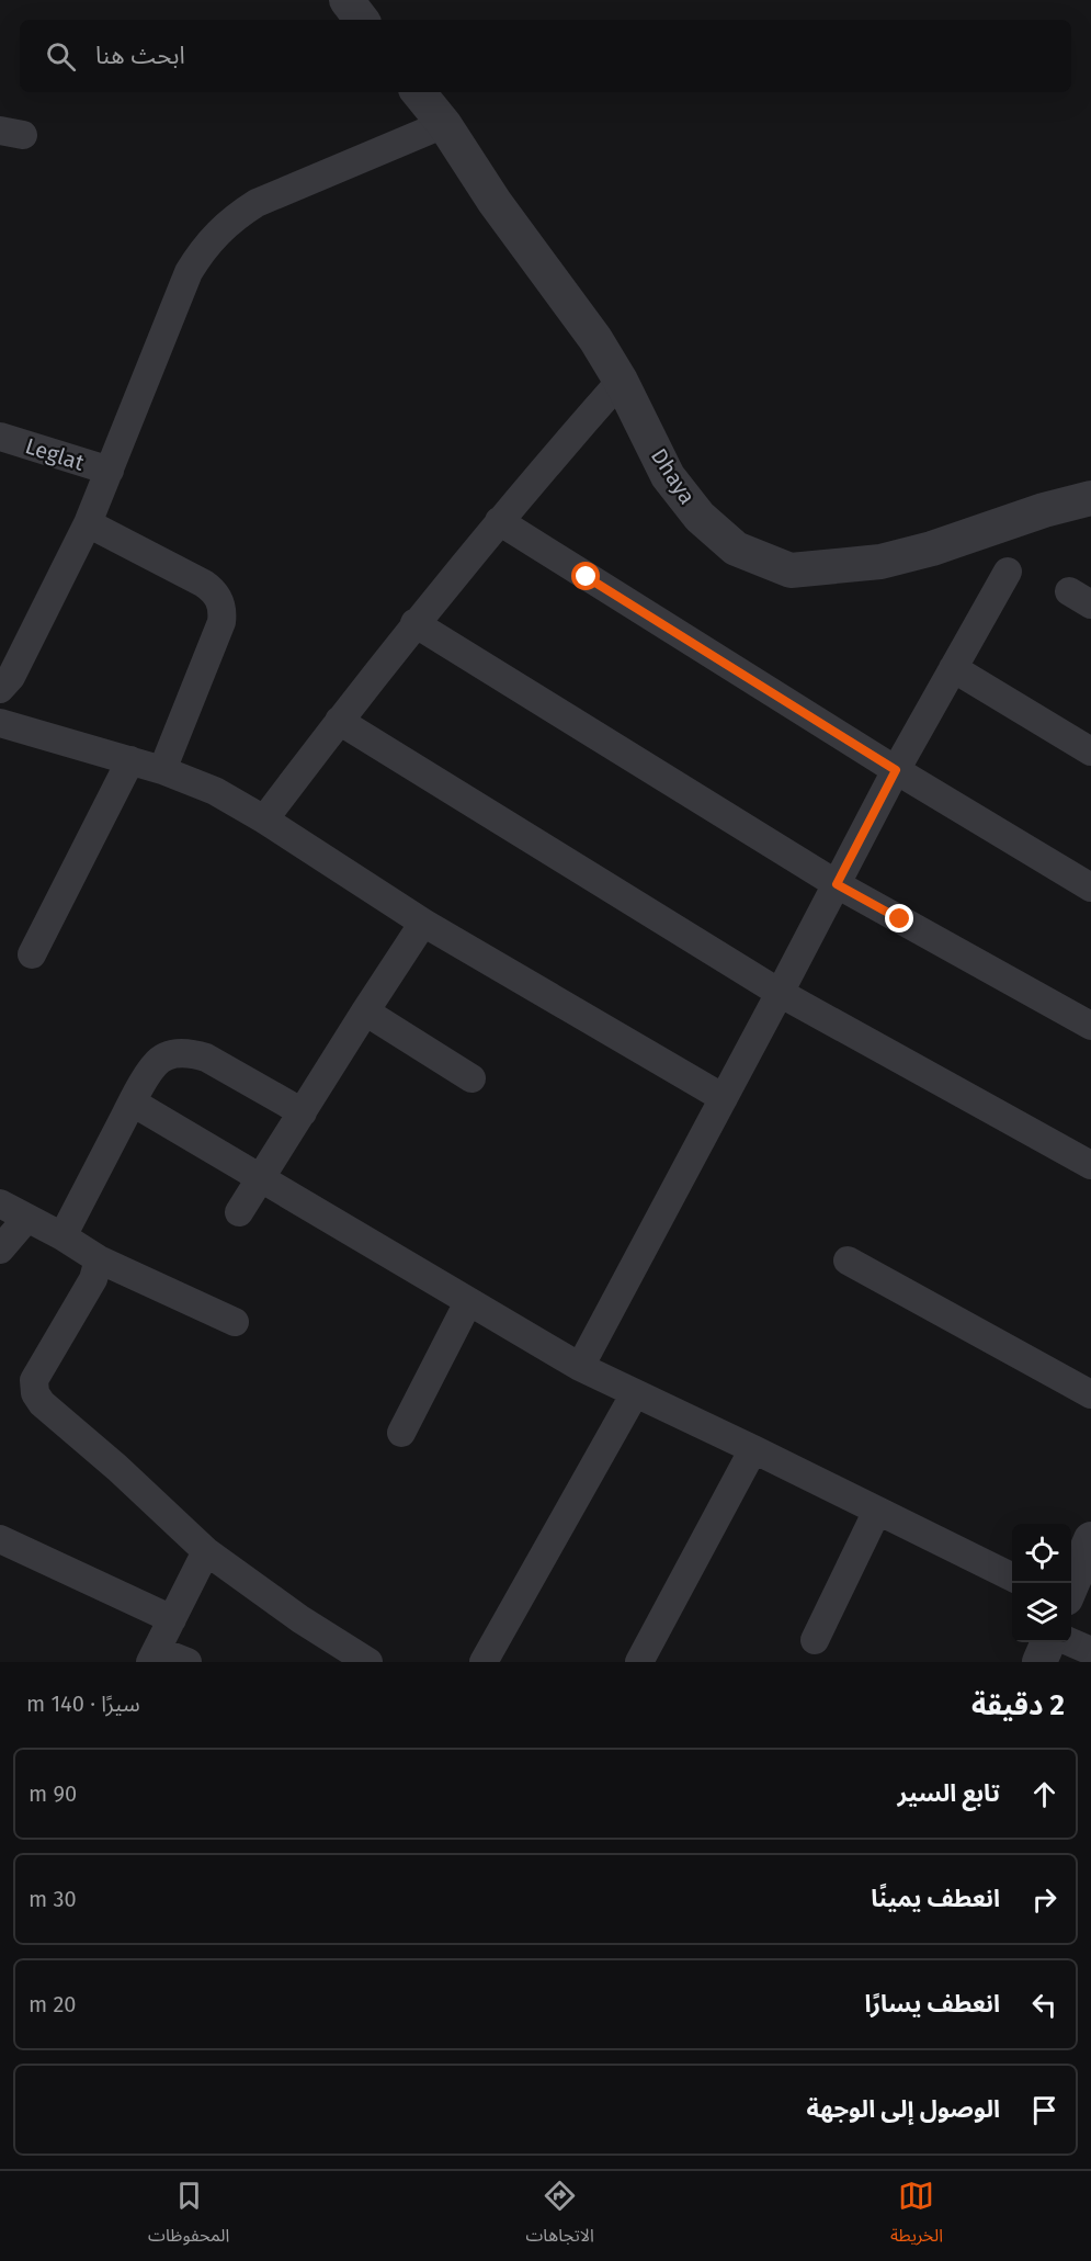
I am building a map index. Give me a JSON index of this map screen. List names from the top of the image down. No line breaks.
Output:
{"streets":{"street":["Leglat","Dhaya"]},"page":{"search":"ابحث هنا","heading":["2 دقيقة","سيرًا · 140 m"],"list":[["تابع السير","90 m"],["انعطف يمينًا","30 m"],["انعطف يسارًا","20 m"],"الوصول إلى الوجهة"],"nav":["الخريطة","الاتجاهات","المحفوظات"]}}
